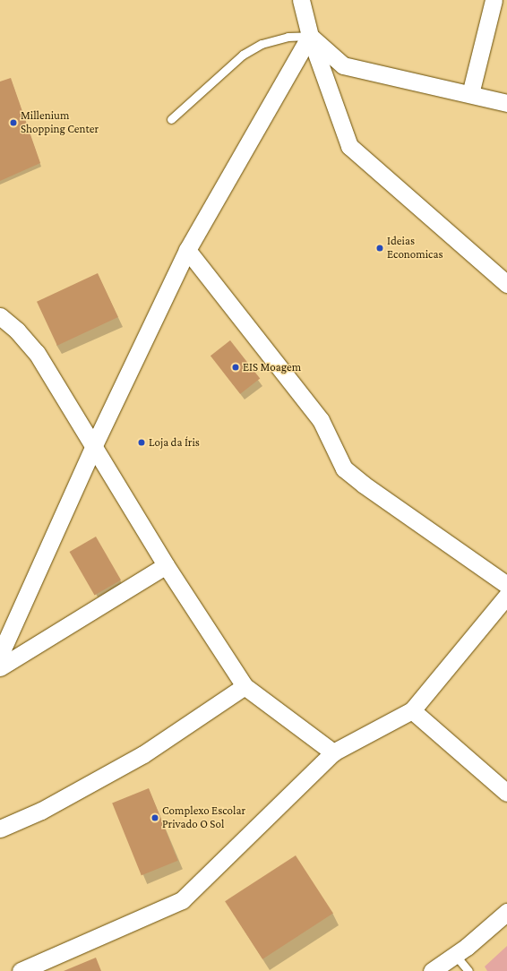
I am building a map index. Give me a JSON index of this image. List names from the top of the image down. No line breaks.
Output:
{"places":["Millenium Shopping Center","Ideias Economicas","EIS Moagem","Loja da Íris","Complexo Escolar Privado O Sol"]}
